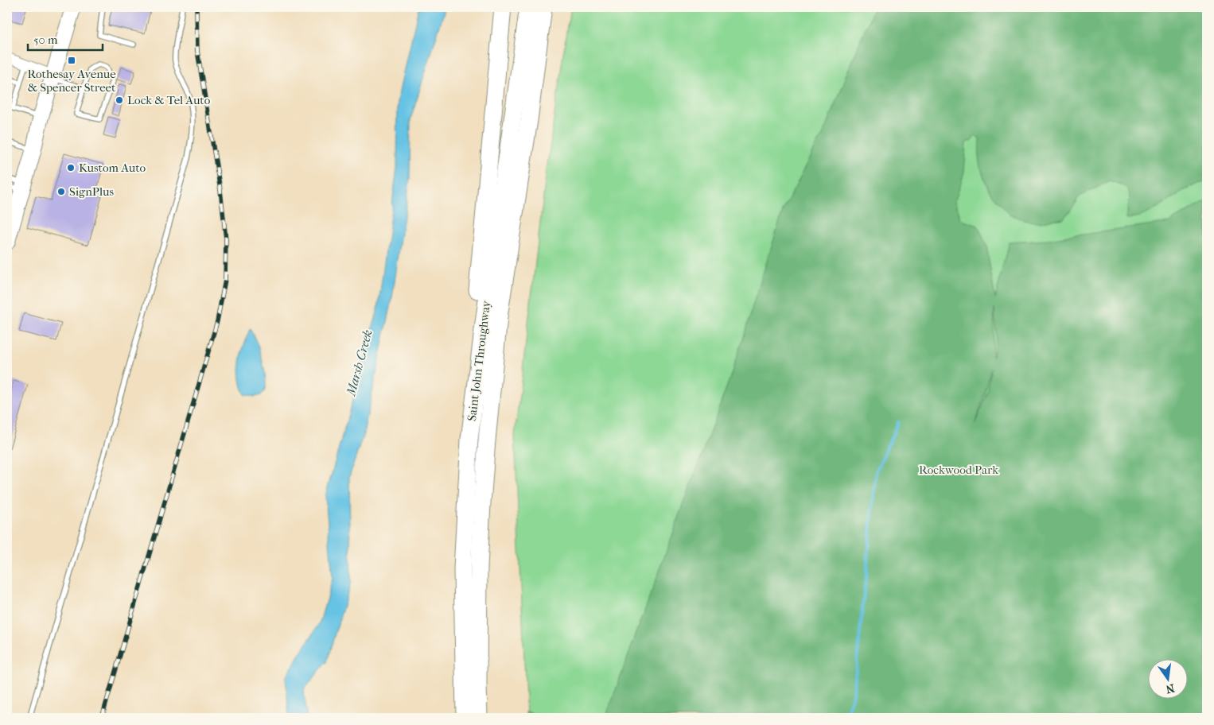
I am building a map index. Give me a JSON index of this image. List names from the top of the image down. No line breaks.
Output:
{"streets":{"highway":["Saint John Throughway"]},"water":["Marsh Creek"],"parks":["Rockwood Park"],"places":{"transit":["Rothesay Avenue & Spencer Street"],"other":["Lock & Tel Auto","Kustom Auto","SignPlus"]},"scale_bar":"50 m","north":"bottom"}
